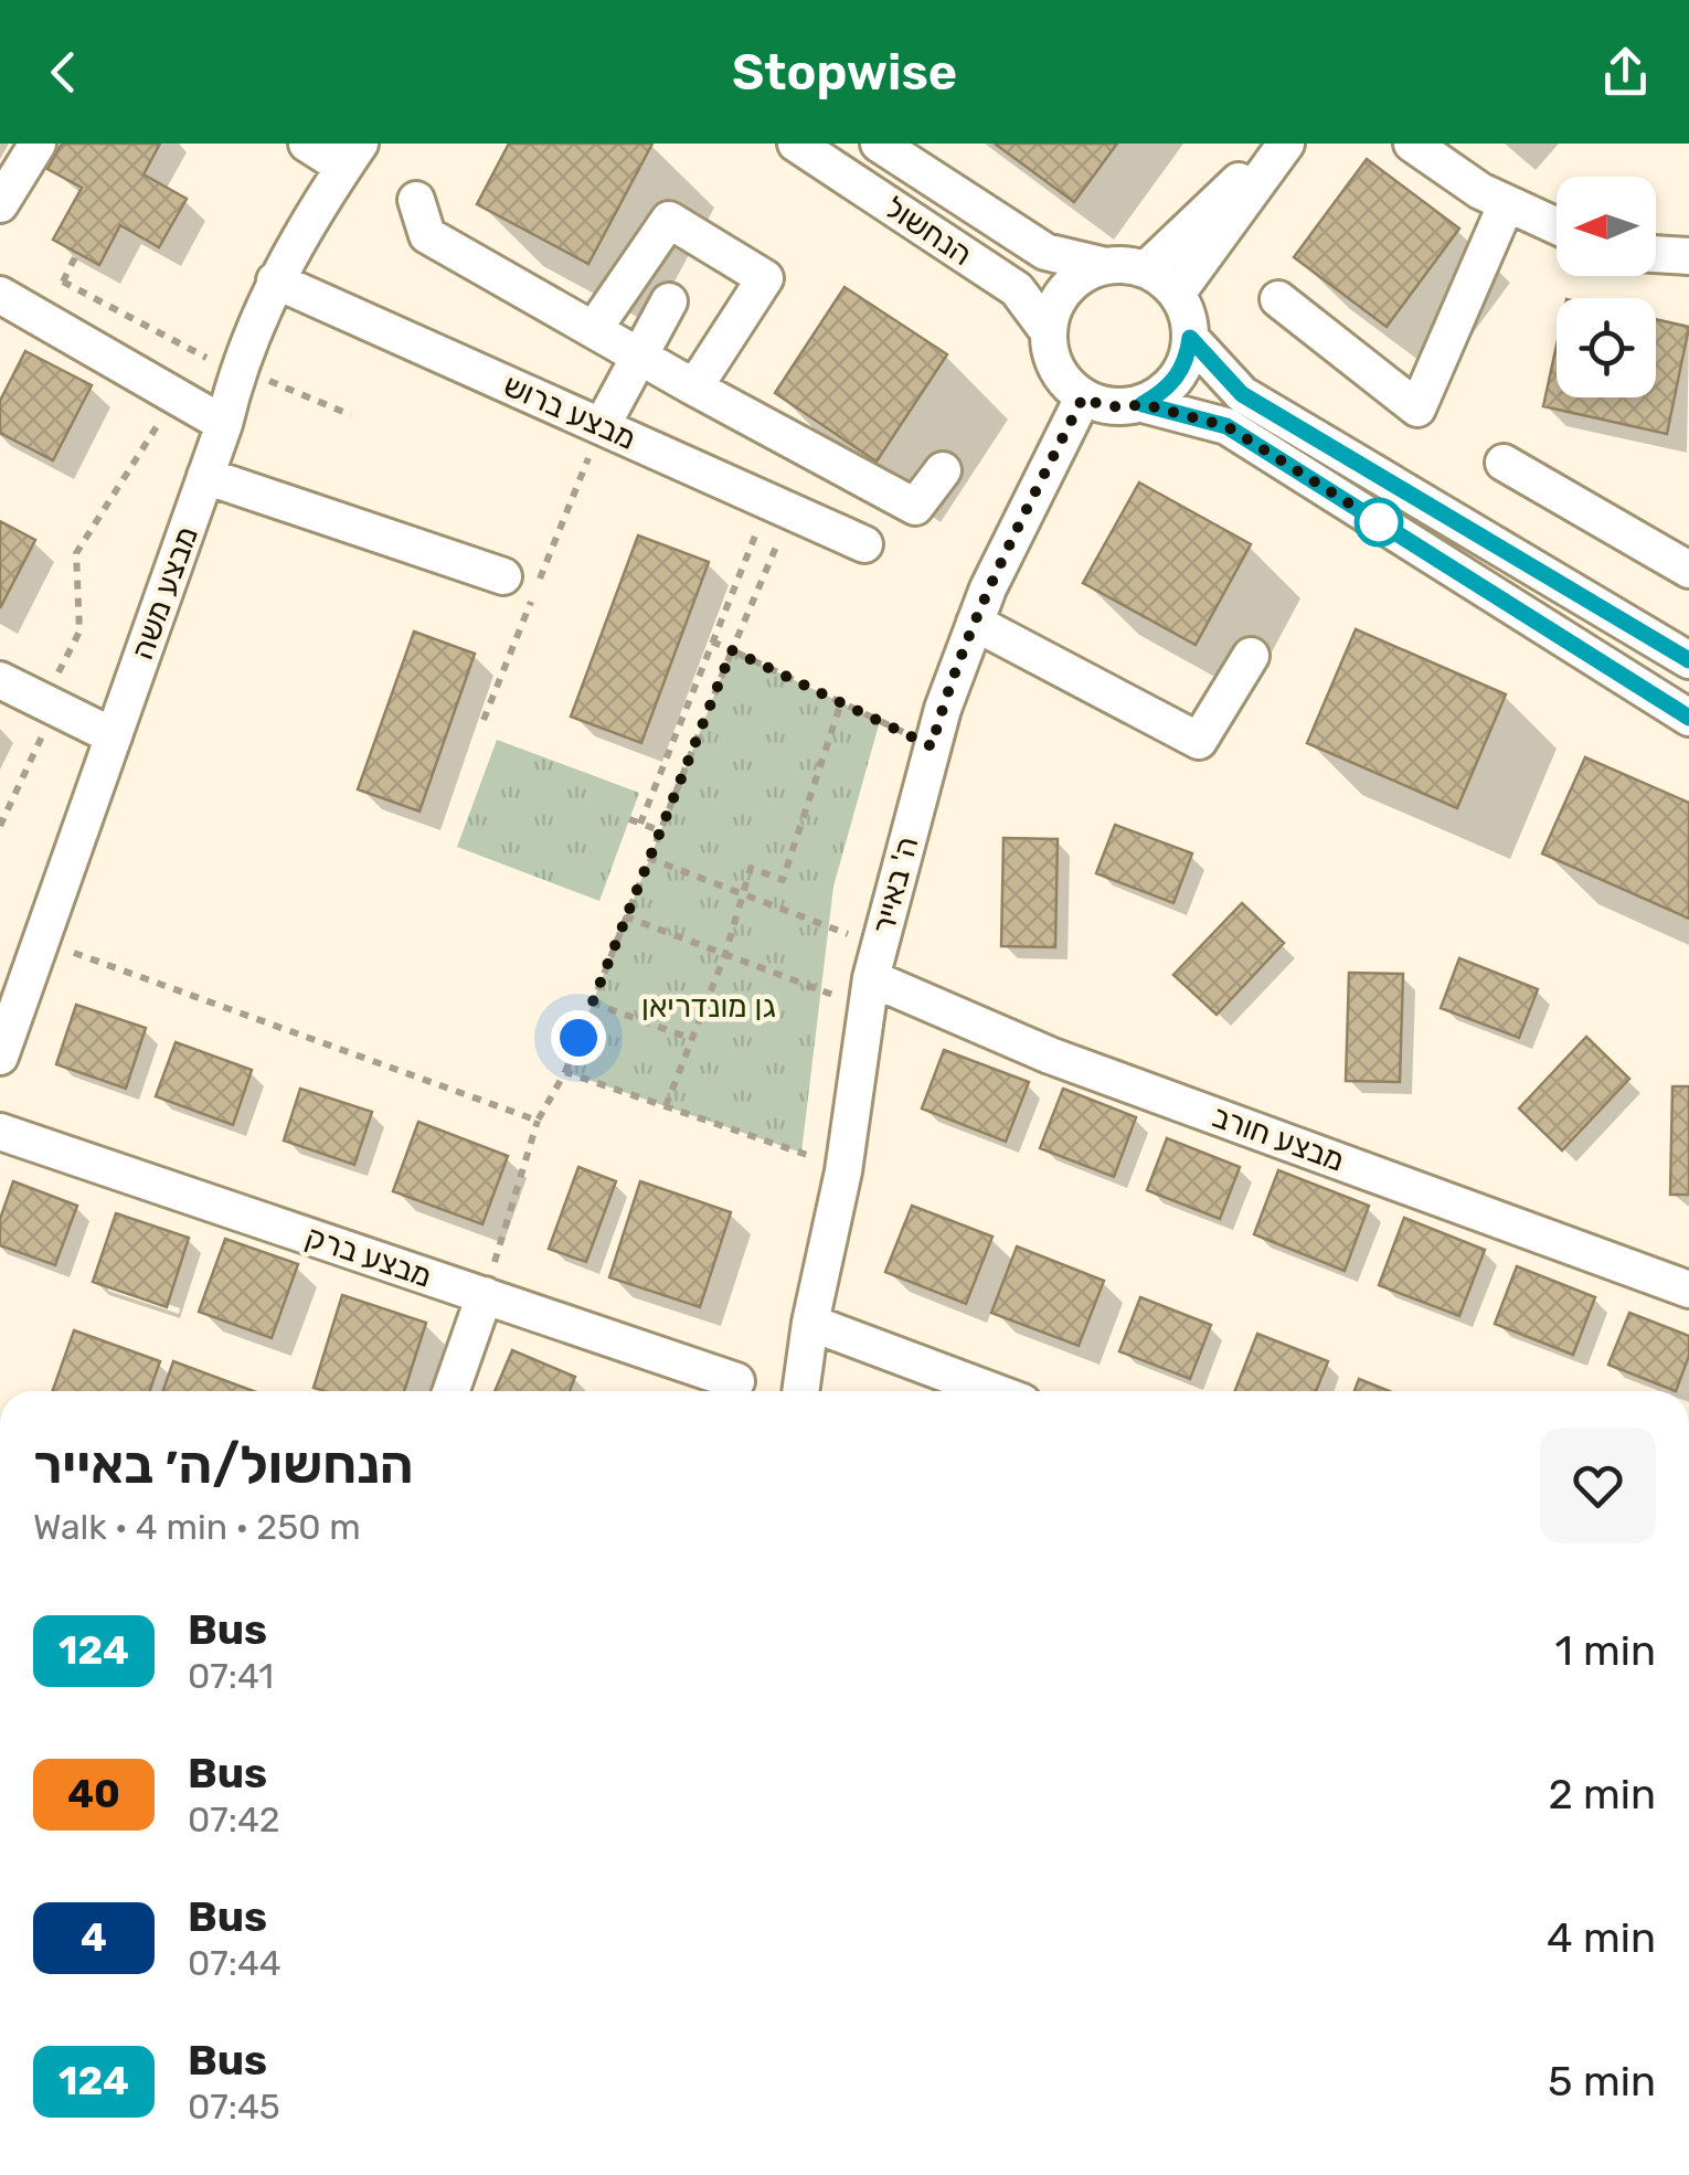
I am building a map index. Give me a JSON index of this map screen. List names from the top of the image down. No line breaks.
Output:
{"streets":{"street":["הנחשול","מבצע ברוש","מבצע משה","ה' באייר","מבצע חורב","מבצע ברק"]},"crossings":[["הנחשול","ה' באייר"],["מבצע ברוש","מבצע משה"],["ה' באייר","מבצע חורב"]],"parks":["גן מונדריאן"],"lines":["bus line 124"],"north":"left","page":{"header":"Stopwise","heading":["הנחשול/ה׳ באייר","Walk · 4 min · 250 m"],"list":[{"mark":"124","name":"Bus","note":"07:41","value":"1 min"},{"mark":"40","name":"Bus","note":"07:42","value":"2 min"},{"mark":"4","name":"Bus","note":"07:44","value":"4 min"},{"mark":"124","name":"Bus","note":"07:45","value":"5 min"}]}}
